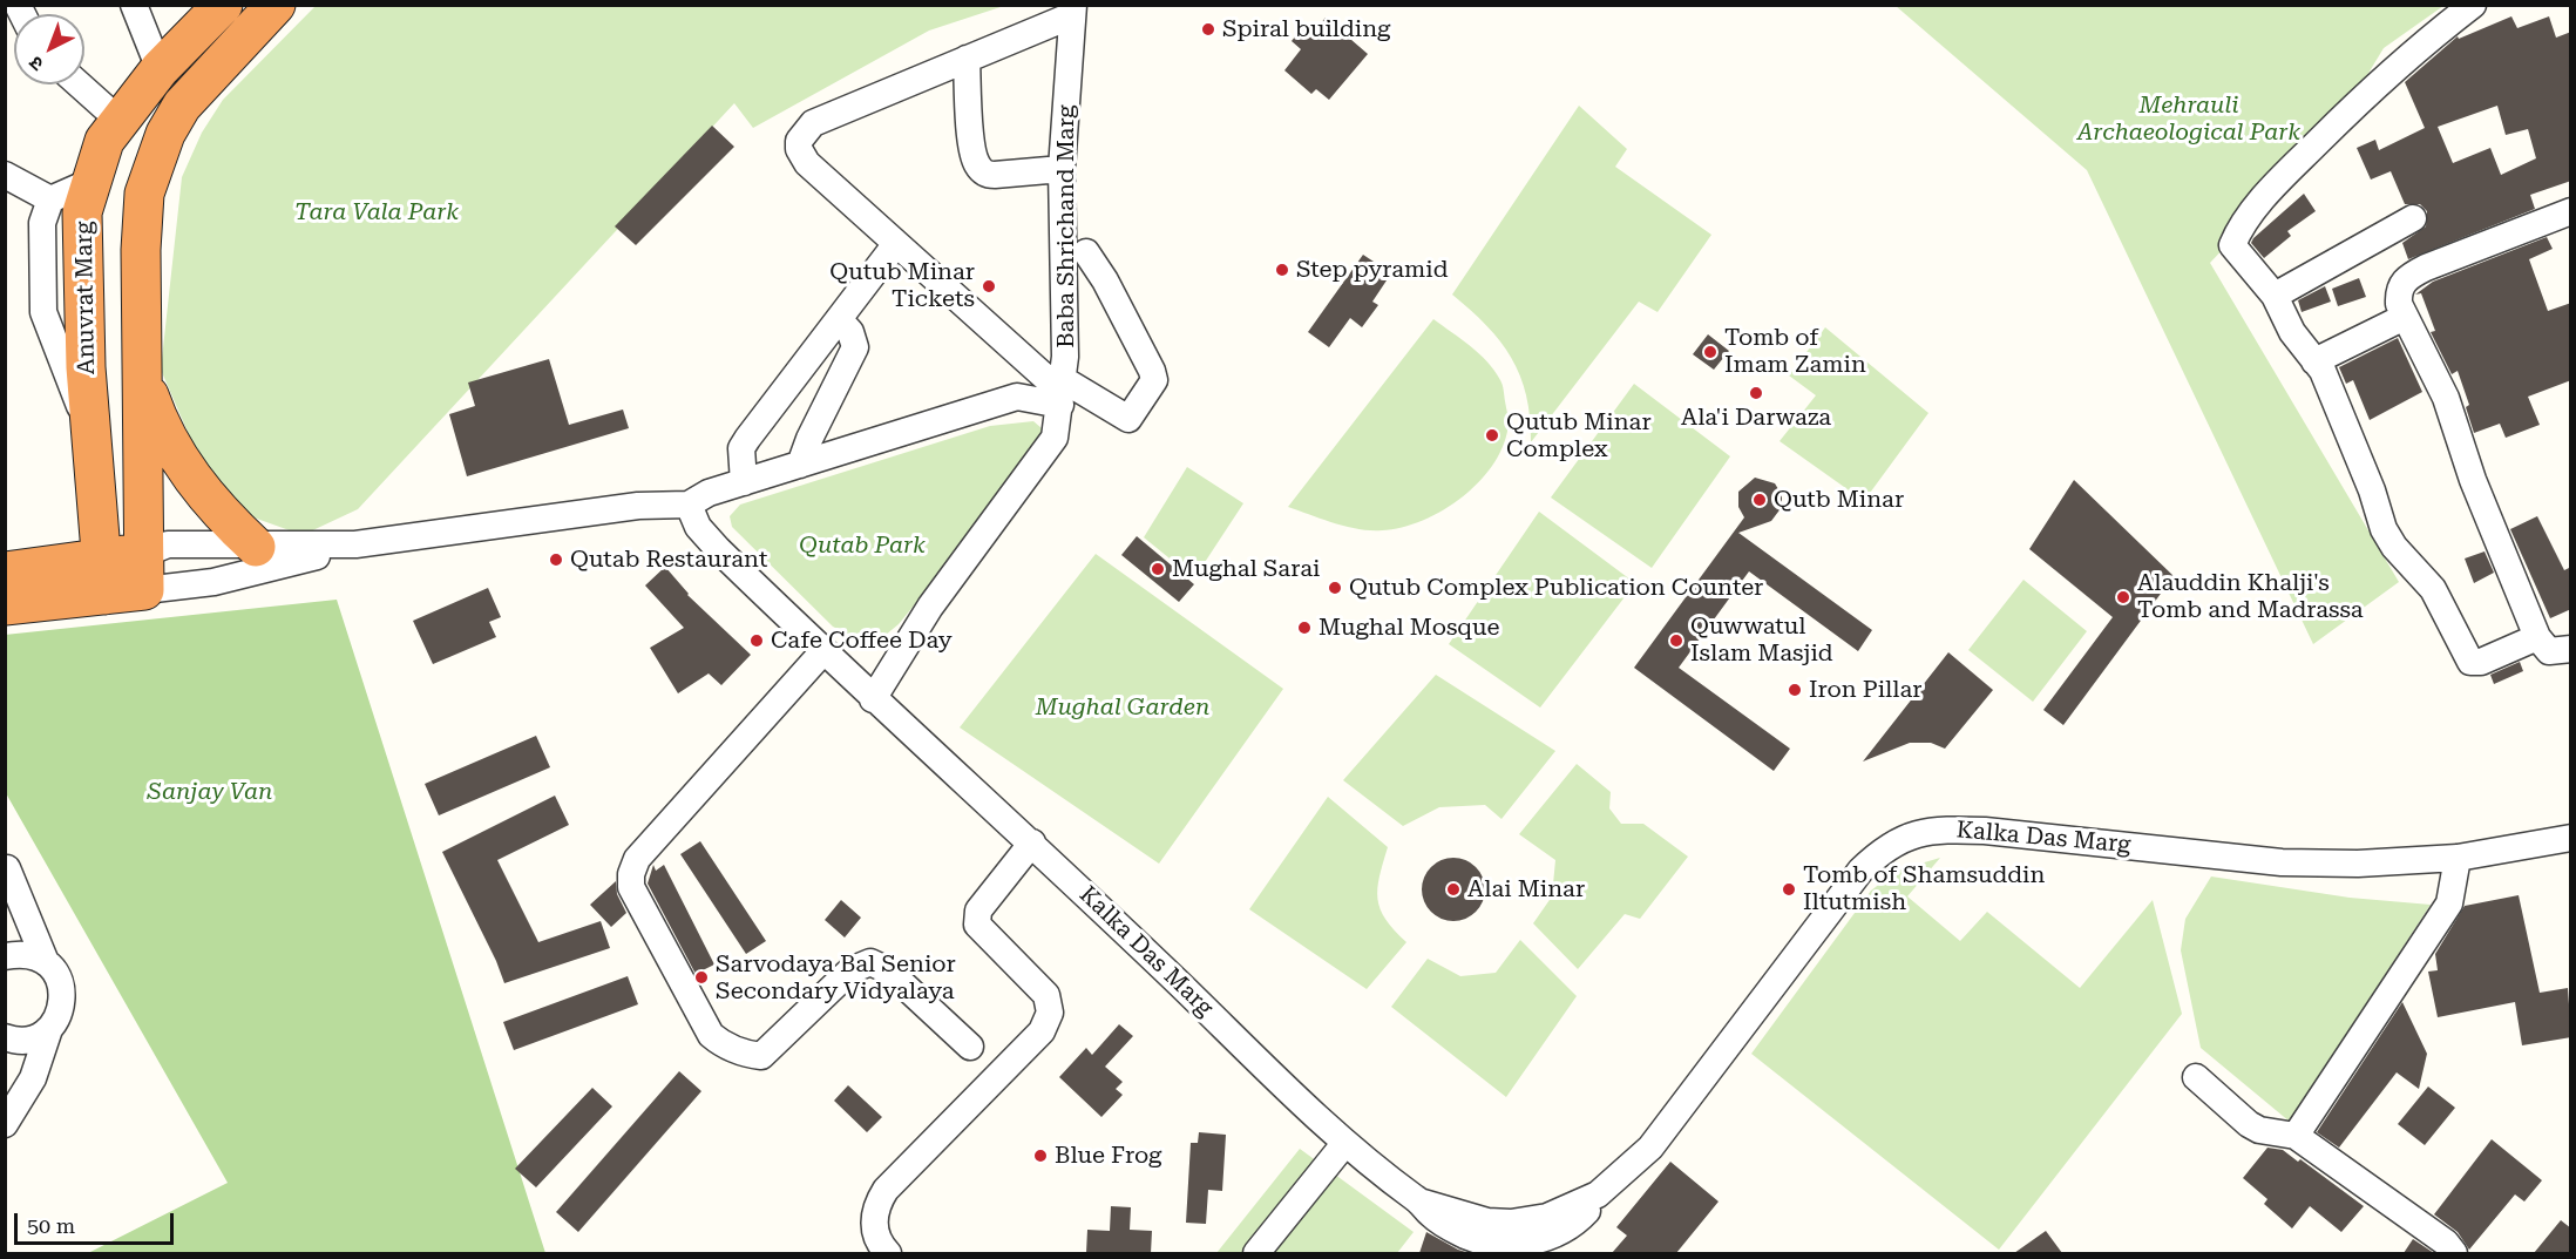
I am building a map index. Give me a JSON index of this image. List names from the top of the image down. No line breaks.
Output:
{"streets":{"highway":["Anuvrat Marg"],"street":["Baba Shrichand Marg","Kalka Das Marg"]},"crossings":[["Baba Shrichand Marg","Kalka Das Marg"]],"parks":["Mehrauli Archaeological Park","Tara Vala Park","Qutab Park","Mughal Garden","Sanjay Van"],"places":["Spiral building","Step pyramid","Qutub Minar Tickets","Tomb of Imam Zamin","Ala'i Darwaza","Qutub Minar Complex","Qutb Minar","Qutab Restaurant","Mughal Sarai","Qutub Complex Publication Counter","Alauddin Khalji's Tomb and Madrassa","Mughal Mosque","Cafe Coffee Day","Quwwatul Islam Masjid","Iron Pillar","Alai Minar","Tomb of Shamsuddin Iltutmish","Sarvodaya Bal Senior Secondary Vidyalaya","Blue Frog"],"scale_bar":"50 m","north":"bottom left"}
